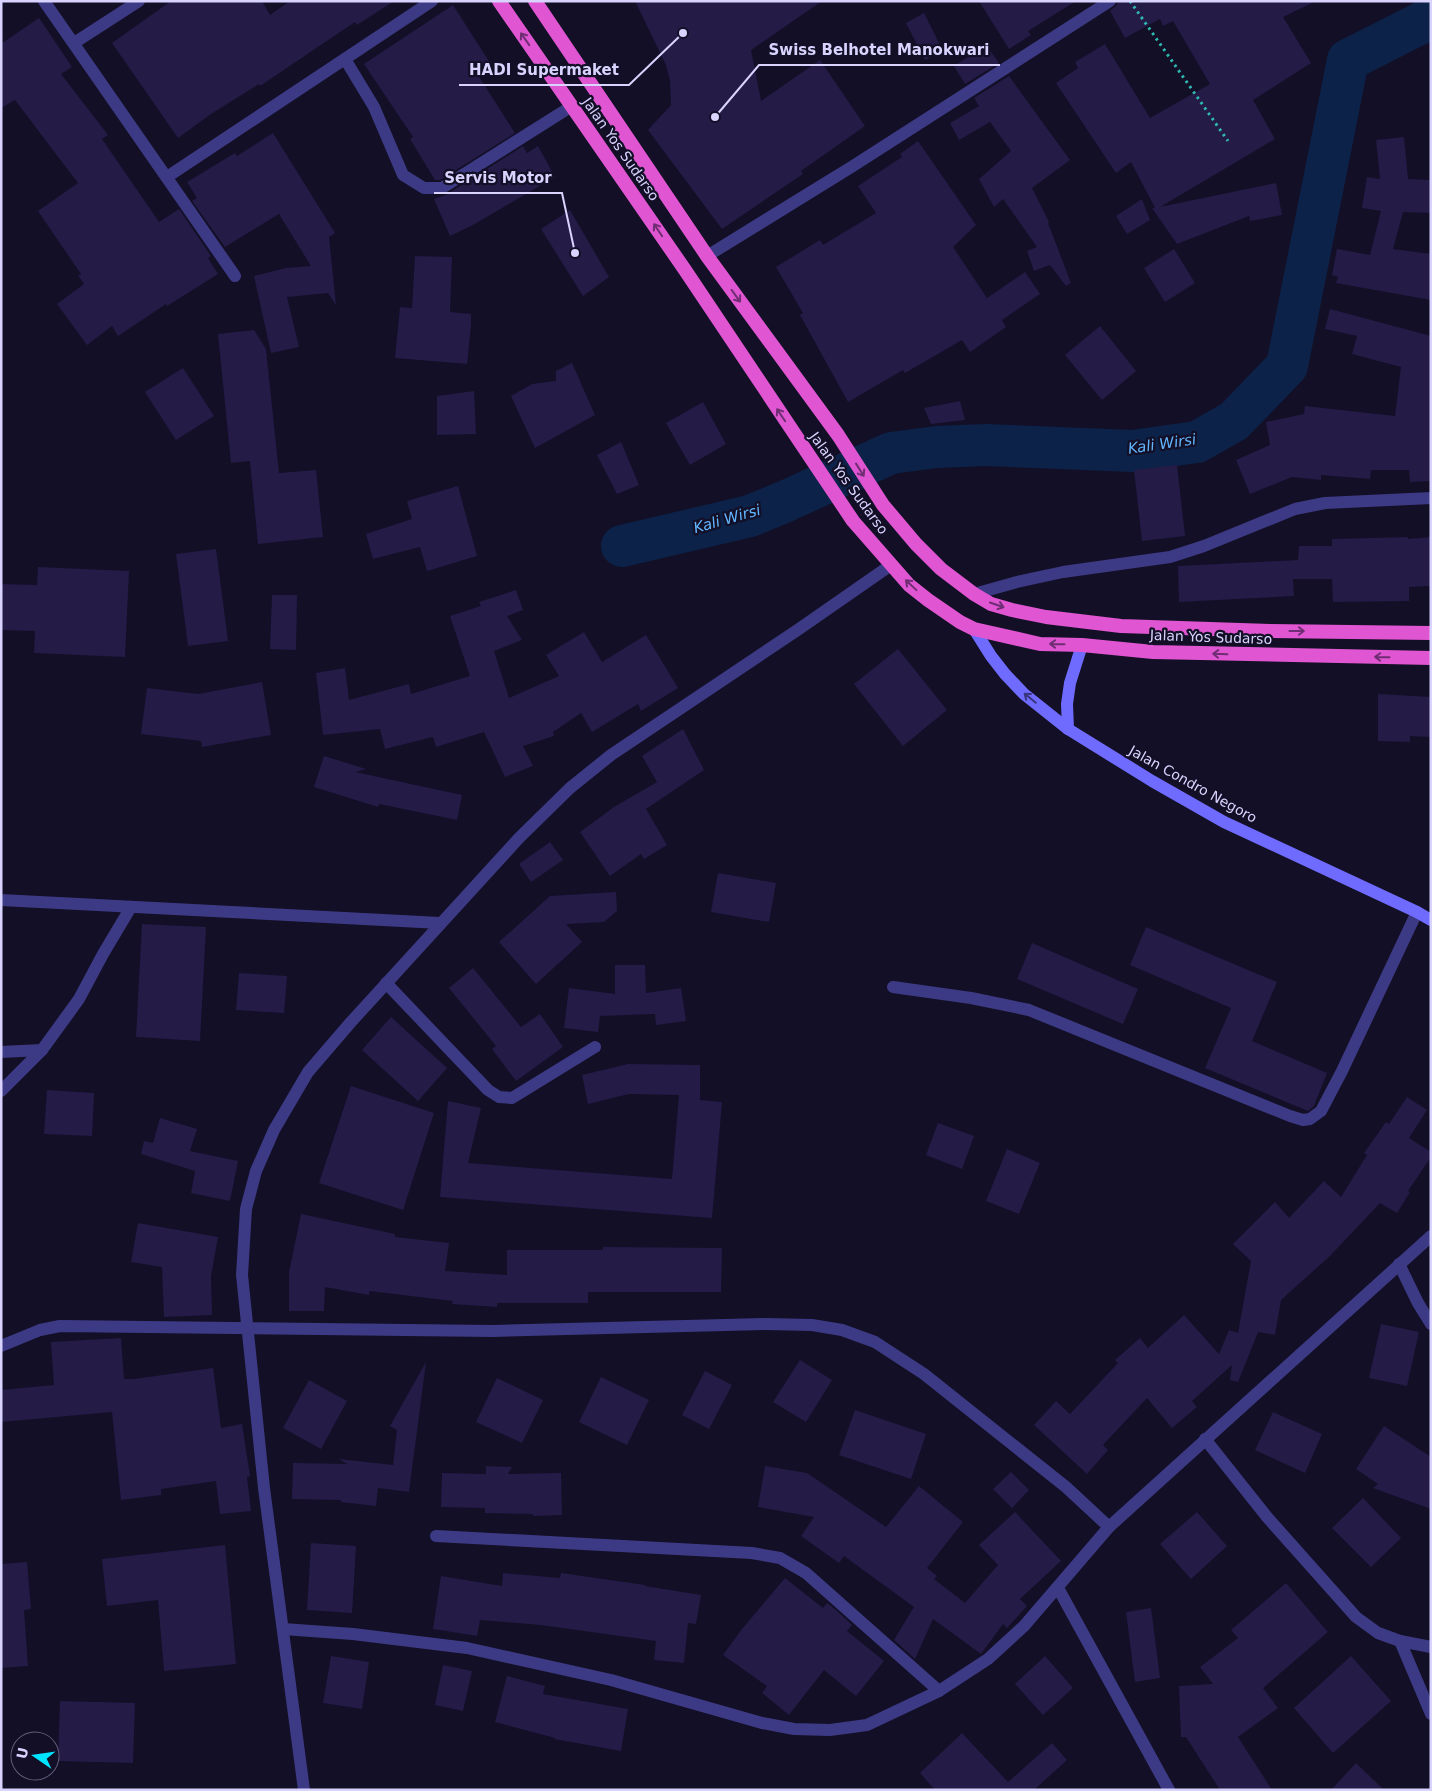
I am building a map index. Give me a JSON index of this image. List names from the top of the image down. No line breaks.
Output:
{"streets":{"highway":["Jalan Yos Sudarso"],"main road":["Jalan Condro Negoro"]},"crossings":[["Jalan Yos Sudarso","Jalan Condro Negoro"]],"water":["Kali Wirsi"],"places":["HADI Supermaket","Swiss Belhotel Manokwari","Servis Motor"],"north":"left"}
